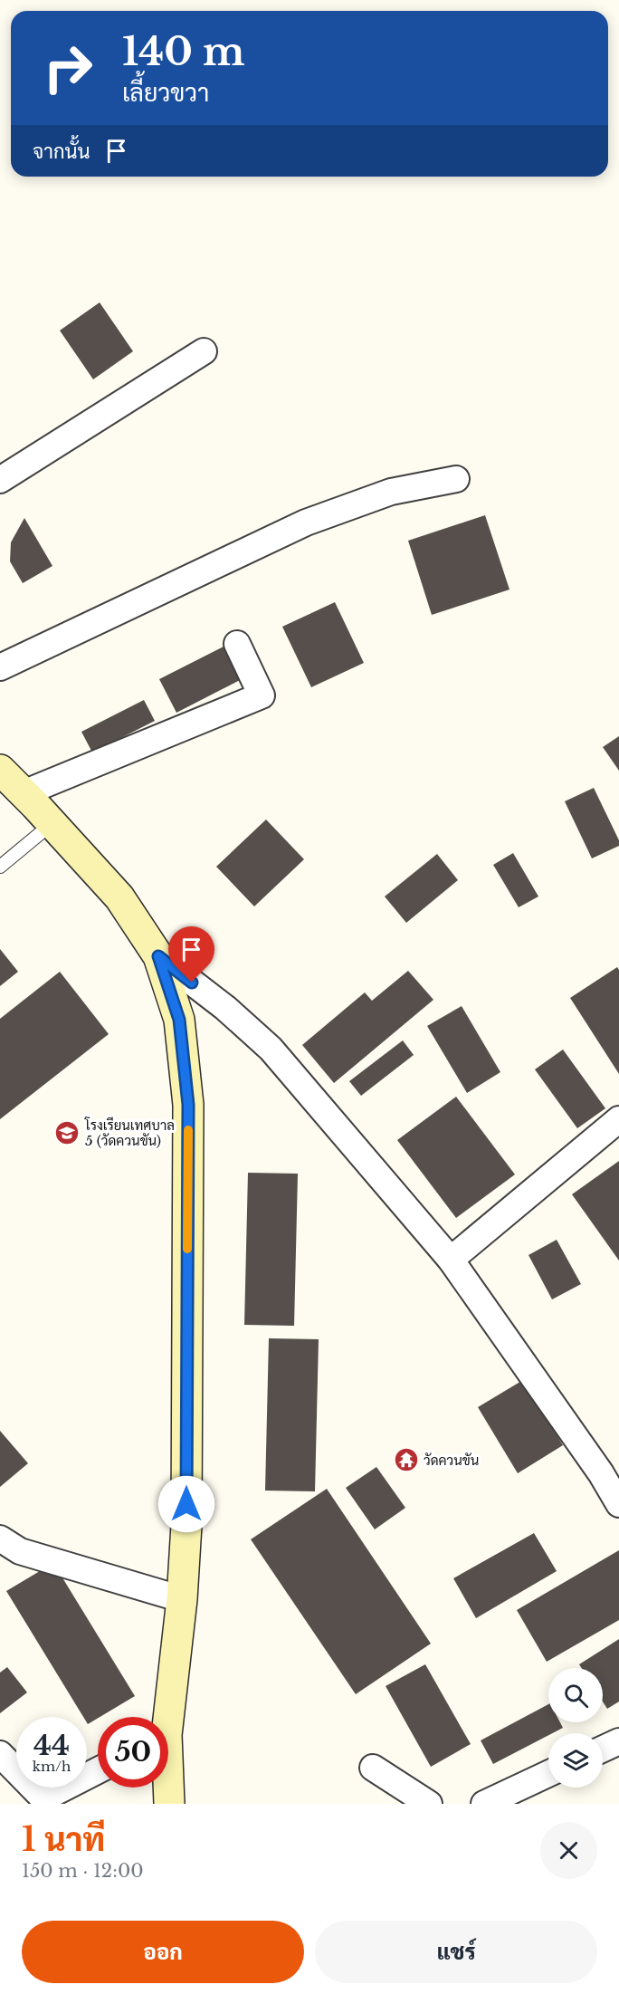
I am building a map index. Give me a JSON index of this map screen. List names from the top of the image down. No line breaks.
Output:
{"places":{"school or university":["โรงเรียนเทศบาล 5 (วัดควนขัน)"],"temple":["วัดควนขัน"]},"page":{"turn":["140 m","เลี้ยวขวา"],"then":"จากนั้น","speed":"44 km/h","limit":"50","heading":["1 นาที","150 m · 12:00"],"buttons":["ออก","แชร์"]}}
